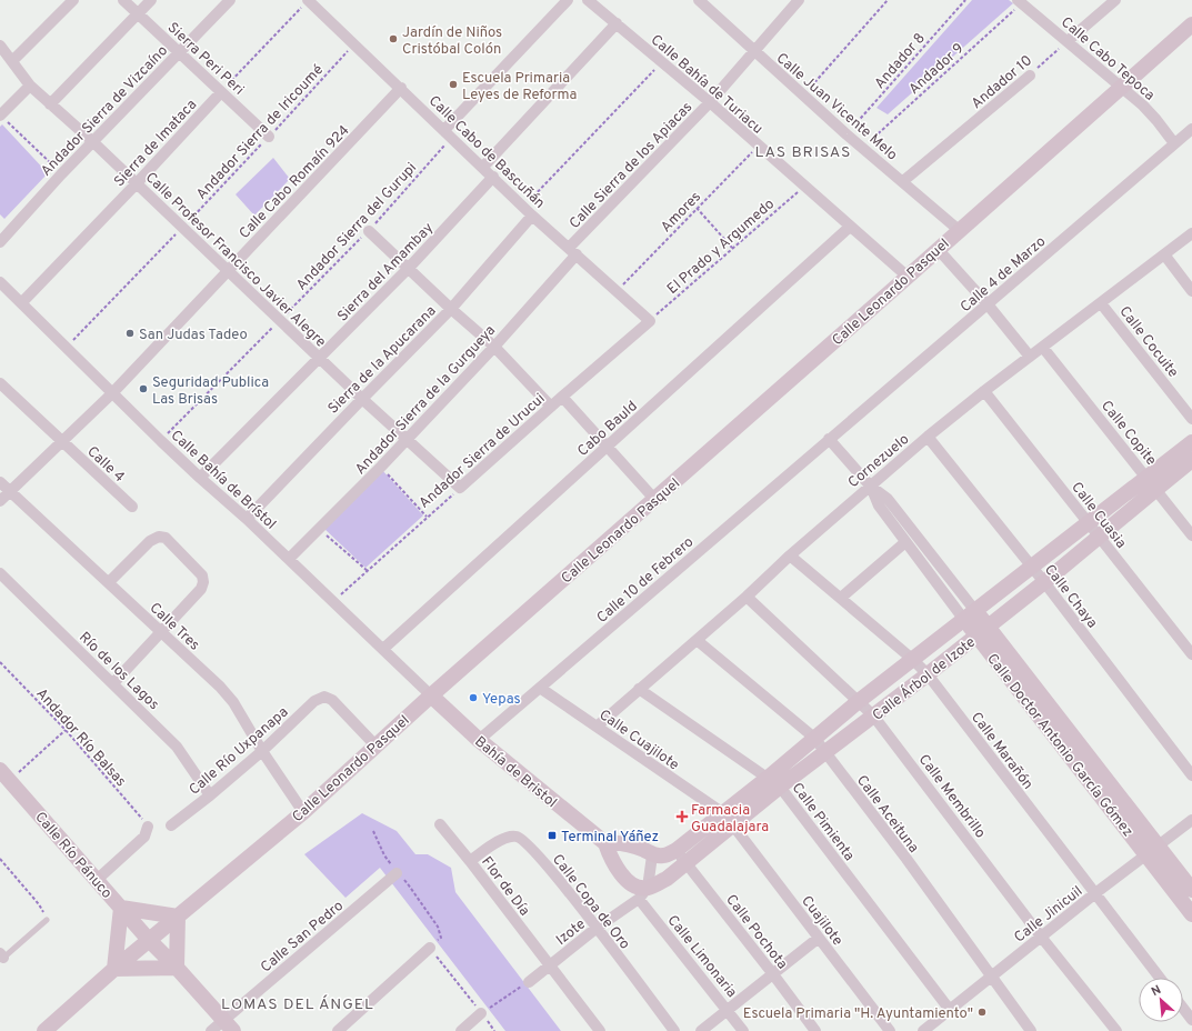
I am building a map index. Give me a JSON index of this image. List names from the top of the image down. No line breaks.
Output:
{"streets":{"street":["Sierra Peri Peri","Calle Cabo Tepoca","Andador 10","Calle Bahía de Turiacu","Calle Juan Vicente Melo","Andador Sierra de Vizcaíno","Sierra de Imataca","Calle Cabo de Bascuñán","Calle Sierra de los Apiacas","Calle Cabo Romaín 924","Calle Profesor Francisco Javier Alegre","Sierra del Amambay","Calle 4 de Marzo","Calle Leonardo Pasquel","Calle Cocuite","Sierra de la Apucarana","Andador Sierra de la Gurgueya","Cabo Bauld","Calle Copite","Andador Sierra de Urucui","Cornezuelo","Calle 4","Calle Bahía de Brístol","Calle Cuasia","Calle 10 de Febrero","Calle Chaya","Calle Tres","Río de los Lagos","Calle Árbol de Izote","Calle Cuajilote","Calle Doctor Antonio García Gómez","Calle Río Uxpanapa","Calle Marañón","Bahía de Bristol","Calle Membrillo","Calle Aceituna","Calle Pimienta","Calle Río Pánuco","Flor de Día","Calle Copa de Oro","Calle Jinicuil","Cuajilote","Izote","Calle Pochota","Calle San Pedro","Calle Limonaria"],"path":["Andador 8","Andador 9","Andador Sierra de Iricoumé","Amores","Andador Sierra del Gurupi","El Prado y Argumedo","Andador Río Balsas"]},"crossings":[["Sierra Peri Peri","Andador Sierra de Vizcaíno"],["Sierra Peri Peri","Andador Sierra de Iricoumé"],["Sierra Peri Peri","Sierra de Imataca"],["Calle Cabo Tepoca","Andador 9"],["Calle Cabo Tepoca","Andador 10"],["Calle Cabo Tepoca","Calle 4 de Marzo"],["Calle Cabo Tepoca","Calle Leonardo Pasquel"],["Andador 8","Calle Juan Vicente Melo"],["Andador 9","Calle Juan Vicente Melo"],["Andador 10","Calle Juan Vicente Melo"],["Calle Bahía de Turiacu","Calle Sierra de los Apiacas"],["Calle Bahía de Turiacu","Amores"],["Calle Bahía de Turiacu","El Prado y Argumedo"],["Calle Bahía de Turiacu","Calle Leonardo Pasquel"],["Calle Bahía de Turiacu","Cabo Bauld"],["Calle Juan Vicente Melo","Calle Sierra de los Apiacas"],["Calle Juan Vicente Melo","Calle Leonardo Pasquel"],["Andador Sierra de Vizcaíno","Calle Profesor Francisco Javier Alegre"],["Andador Sierra de Iricoumé","Calle Cabo de Bascuñán"],["Andador Sierra de Iricoumé","Calle Profesor Francisco Javier Alegre"],["Andador Sierra de Iricoumé","Calle Bahía de Brístol"],["Sierra de Imataca","Calle Profesor Francisco Javier Alegre"],["Sierra de Imataca","Calle Bahía de Brístol"],["Calle Cabo de Bascuñán","Calle Sierra de los Apiacas"],["Calle Cabo de Bascuñán","Calle Cabo Romaín 924"],["Calle Cabo de Bascuñán","Amores"],["Calle Cabo de Bascuñán","Andador Sierra del Gurupi"],["Calle Cabo de Bascuñán","El Prado y Argumedo"],["Calle Cabo de Bascuñán","Sierra del Amambay"],["Calle Cabo de Bascuñán","Sierra de la Apucarana"],["Calle Cabo de Bascuñán","Andador Sierra de la Gurgueya"],["Calle Cabo de Bascuñán","Andador Sierra de Urucui"],["Calle Sierra de los Apiacas","Andador Sierra de la Gurgueya"],["Calle Cabo Romaín 924","Calle Profesor Francisco Javier Alegre"],["Calle Cabo Romaín 924","Calle 4"],["Calle Cabo Romaín 924","Calle Bahía de Brístol"],["Calle Cabo Romaín 924","Calle Tres"],["Andador Sierra del Gurupi","Calle Profesor Francisco Javier Alegre"],["Andador Sierra del Gurupi","Calle Bahía de Brístol"],["El Prado y Argumedo","Andador Sierra de Urucui"],["Calle Profesor Francisco Javier Alegre","Sierra del Amambay"],["Calle Profesor Francisco Javier Alegre","Sierra de la Apucarana"],["Calle Profesor Francisco Javier Alegre","Andador Sierra de la Gurgueya"],["Calle Profesor Francisco Javier Alegre","Andador Sierra de Urucui"],["Sierra del Amambay","Calle Bahía de Brístol"],["Calle 4 de Marzo","Calle 10 de Febrero"],["Calle 4 de Marzo","Calle Doctor Antonio García Gómez"],["Calle Leonardo Pasquel","Calle Bahía de Brístol"],["Calle Leonardo Pasquel","Calle Tres"],["Calle Leonardo Pasquel","Calle Río Uxpanapa"],["Calle Leonardo Pasquel","Bahía de Bristol"],["Calle Leonardo Pasquel","Calle Río Pánuco"],["Calle Cocuite","Cornezuelo"],["Sierra de la Apucarana","Calle Bahía de Brístol"],["Andador Sierra de la Gurgueya","Calle Bahía de Brístol"],["Cabo Bauld","Calle Bahía de Brístol"],["Calle Copite","Cornezuelo"],["Calle Copite","Calle Árbol de Izote"],["Andador Sierra de Urucui","Calle Bahía de Brístol"],["Cornezuelo","Calle Cuasia"],["Cornezuelo","Calle Chaya"],["Cornezuelo","Calle Cuajilote"],["Cornezuelo","Calle Doctor Antonio García Gómez"],["Cornezuelo","Calle Marañón"],["Cornezuelo","Calle Membrillo"],["Cornezuelo","Calle Aceituna"],["Cornezuelo","Calle Pimienta"],["Calle Bahía de Brístol","Bahía de Bristol"],["Calle Cuasia","Calle Árbol de Izote"],["Calle 10 de Febrero","Calle Cuajilote"],["Calle 10 de Febrero","Calle Doctor Antonio García Gómez"],["Calle 10 de Febrero","Bahía de Bristol"],["Calle Chaya","Calle Árbol de Izote"],["Calle Tres","Calle Río Uxpanapa"],["Río de los Lagos","Calle Río Uxpanapa"],["Calle Árbol de Izote","Calle Cuajilote"],["Calle Árbol de Izote","Calle Doctor Antonio García Gómez"],["Calle Árbol de Izote","Calle Marañón"],["Calle Árbol de Izote","Bahía de Bristol"],["Calle Árbol de Izote","Calle Membrillo"],["Calle Árbol de Izote","Calle Aceituna"],["Calle Árbol de Izote","Calle Pimienta"],["Calle Árbol de Izote","Cuajilote"],["Calle Árbol de Izote","Izote"],["Calle Árbol de Izote","Calle Pochota"],["Calle Árbol de Izote","Calle Limonaria"],["Calle Doctor Antonio García Gómez","Calle Jinicuil"],["Calle Marañón","Calle Jinicuil"],["Bahía de Bristol","Izote"],["Bahía de Bristol","Calle Limonaria"],["Calle Membrillo","Calle Jinicuil"],["Calle Aceituna","Calle Jinicuil"],["Calle Pimienta","Calle Jinicuil"],["Calle Río Pánuco","Calle San Pedro"],["Flor de Día","Calle Copa de Oro"],["Flor de Día","Izote"],["Calle Copa de Oro","Izote"],["Izote","Calle Limonaria"]],"districts":["LAS BRISAS","LOMAS DEL ÁNGEL"],"places":{"other":["Jardín de Niños Cristóbal Colón","Escuela Primaria Leyes de Reforma","San Judas Tadeo","Seguridad Publica Las Brisas","Yepas","Escuela Primaria \"H. Ayuntamiento\""],"health":["Farmacia Guadalajara"],"transit":["Terminal Yáñez"]},"north":"top left"}
